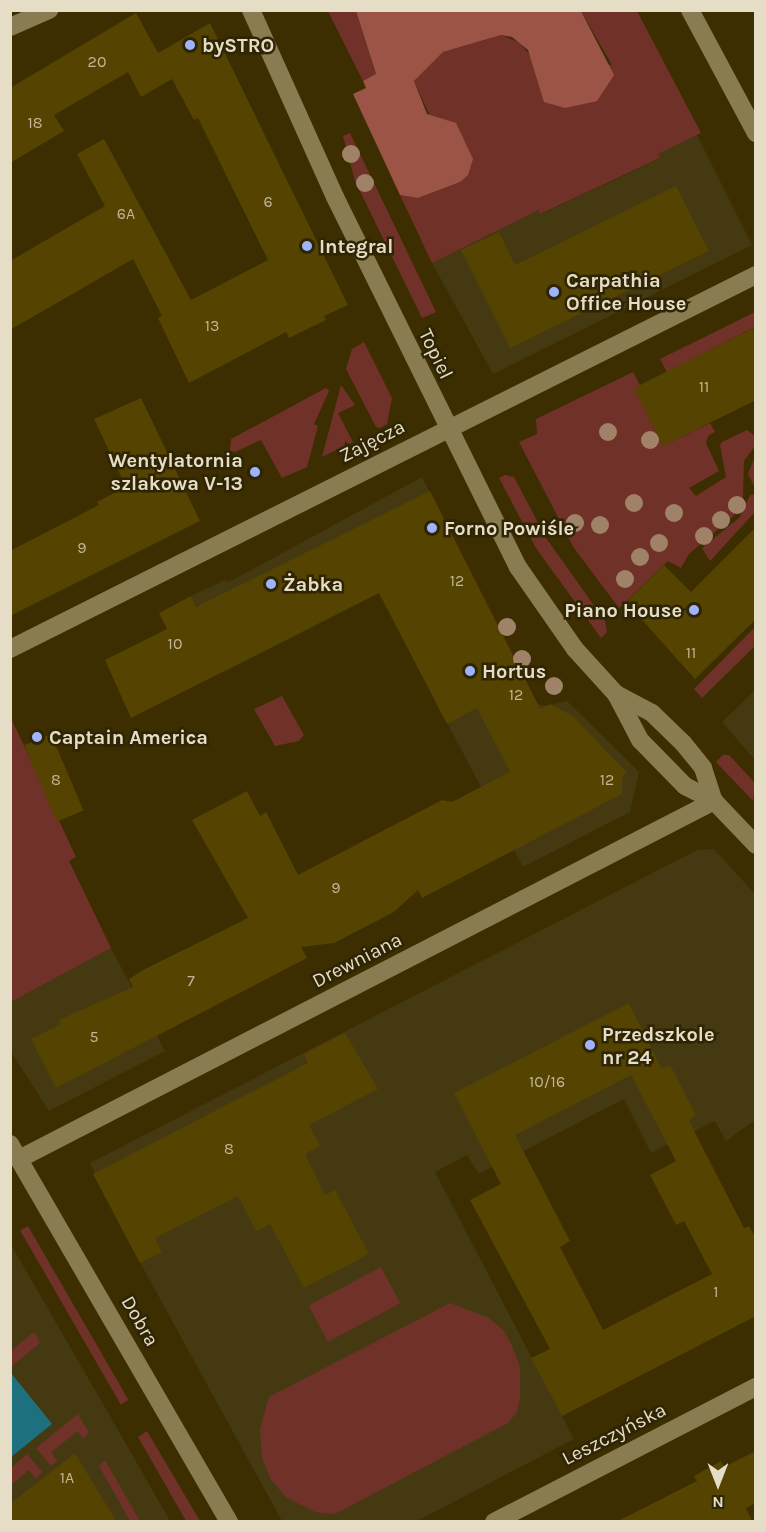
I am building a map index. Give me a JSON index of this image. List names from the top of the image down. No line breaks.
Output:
{"streets":{"street":["Topiel","Zajęcza","Drewniana","Dobra","Leszczyńska"]},"crossings":[["Topiel","Zajęcza"],["Topiel","Drewniana"],["Drewniana","Dobra"]],"places":["bySTRO","Integral","Carpathia Office House","Wentylatornia szlakowa V-13","Forno Powiśle","Żabka","Piano House","Hortus","Captain America","Przedszkole nr 24"],"house_numbers":["20","18","6","6A","13","11","9","12","10","11","12","8","12","9","7","5","10/16","8","1","1A"],"north":"bottom"}
